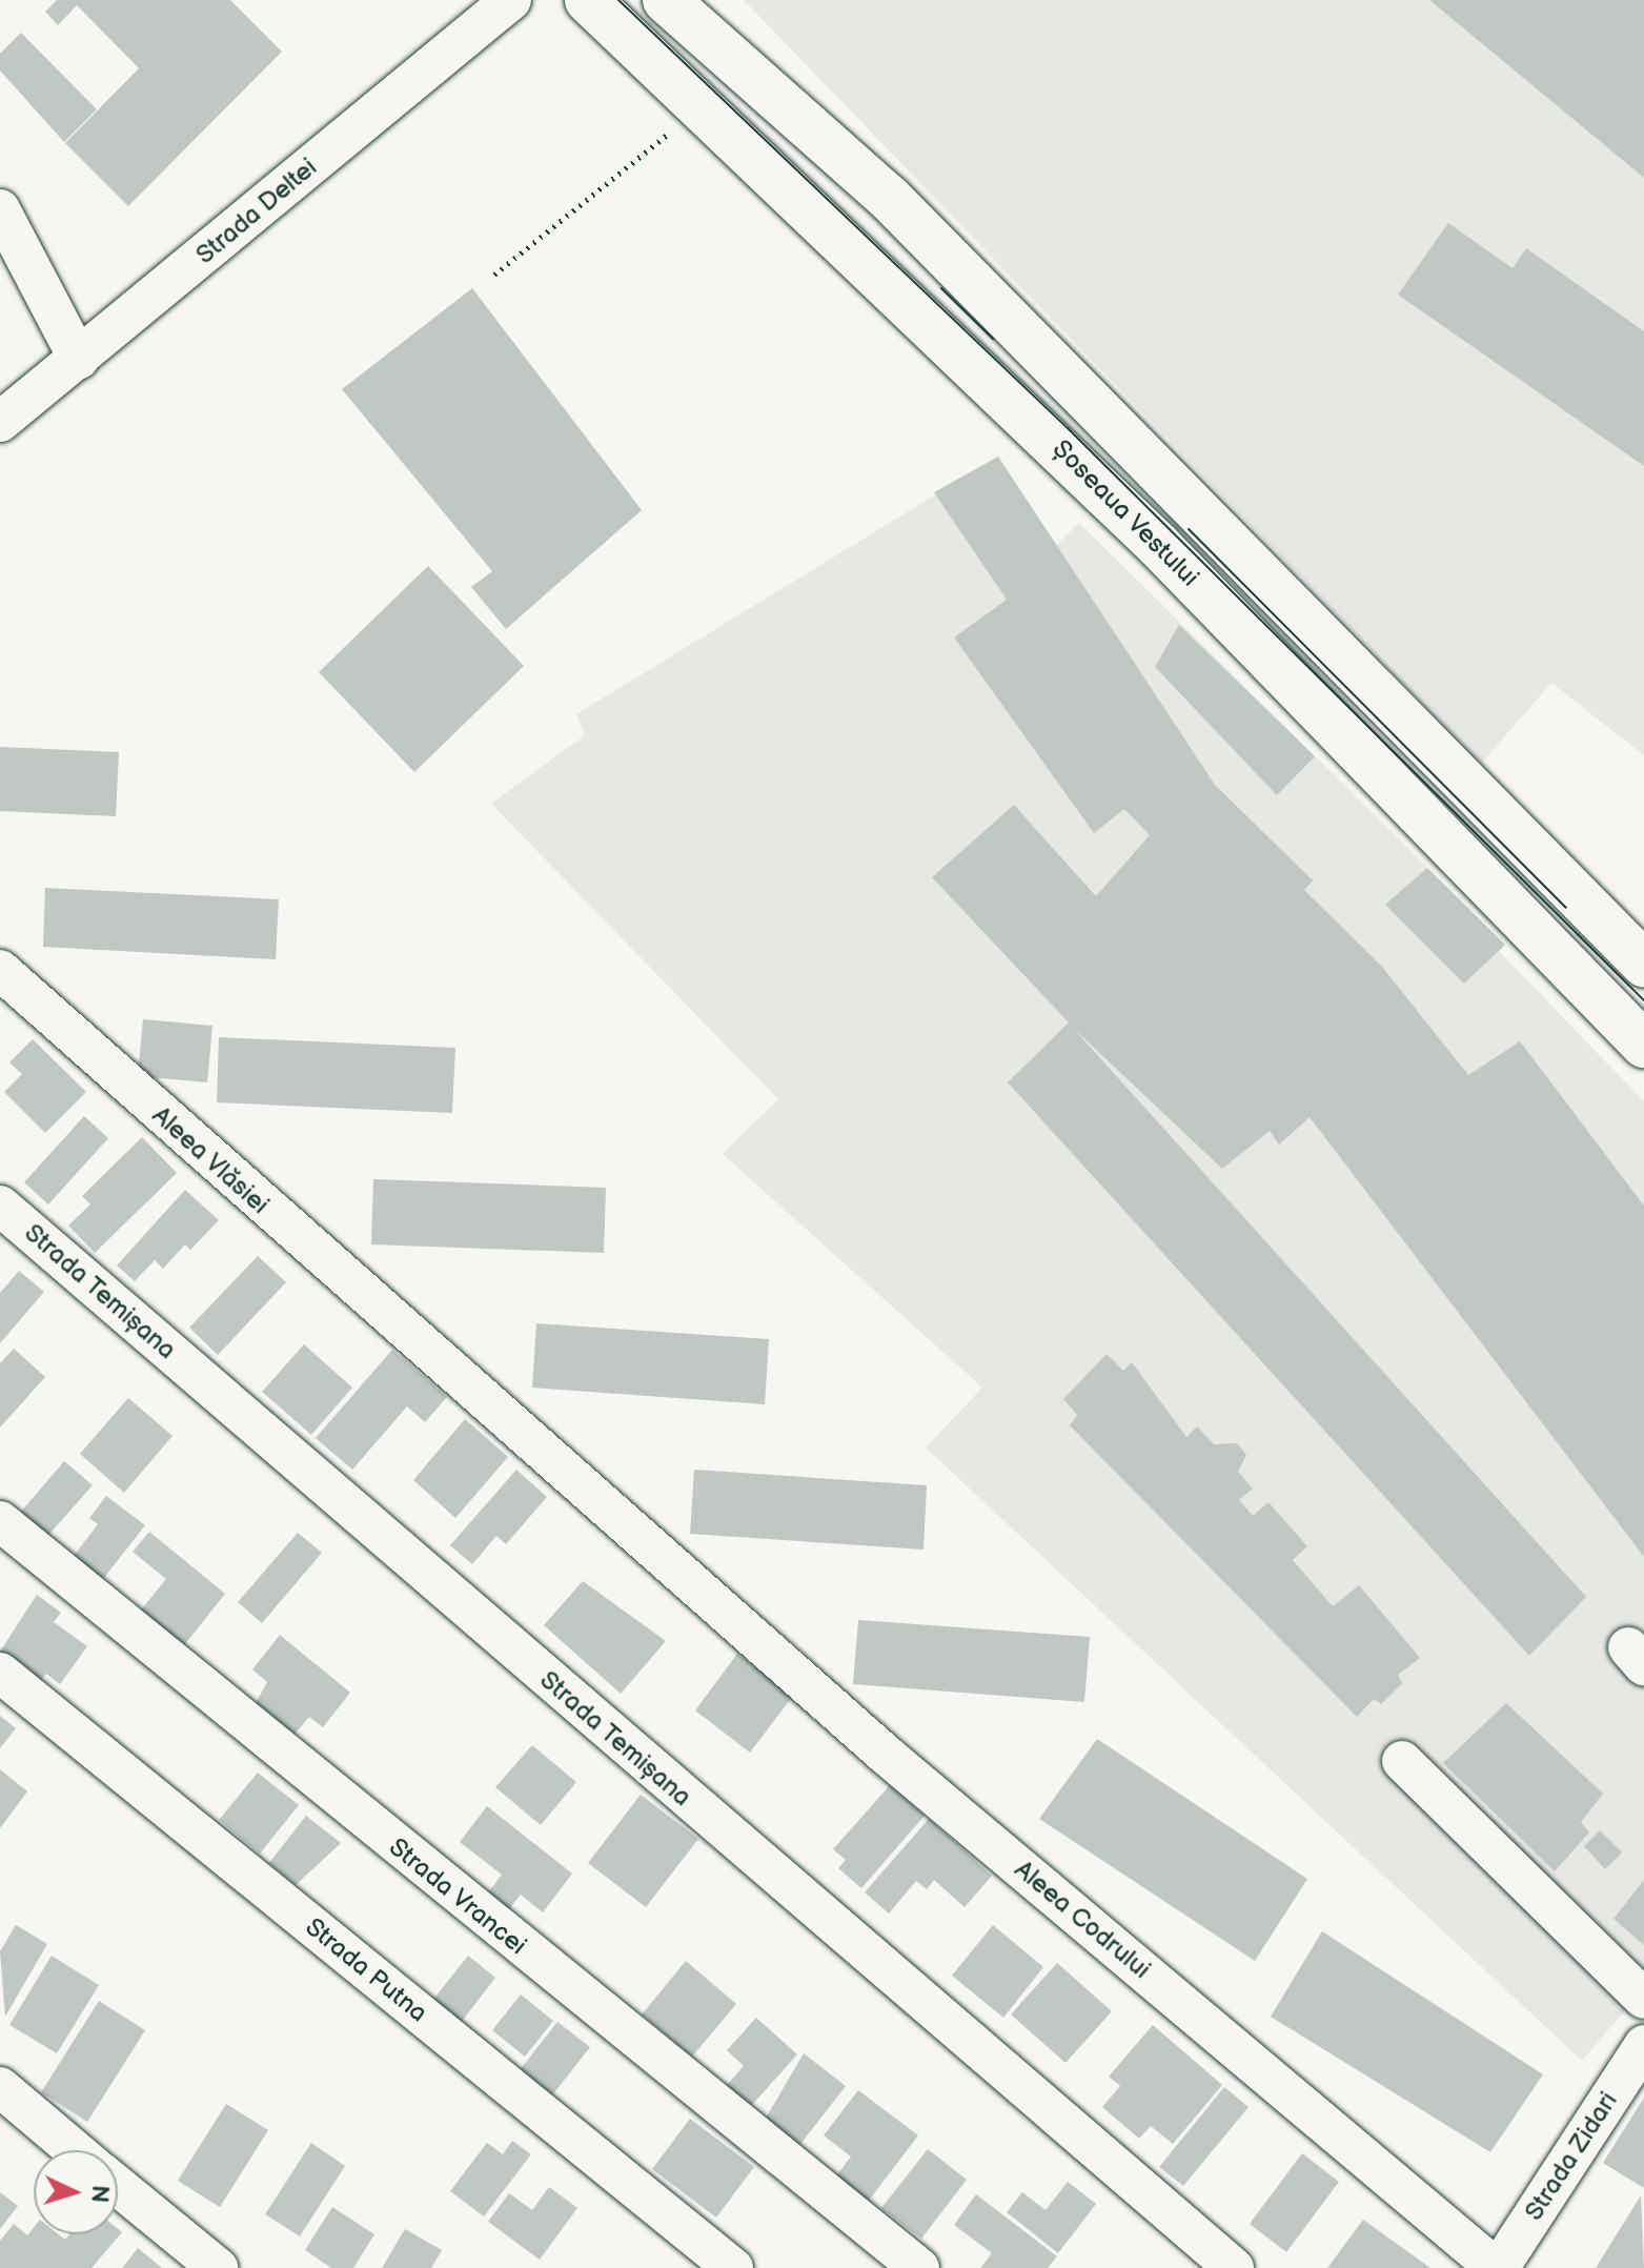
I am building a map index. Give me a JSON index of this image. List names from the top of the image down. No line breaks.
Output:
{"streets":{"main road":["Șoseaua Vestului"],"street":["Strada Deltei","Aleea Vlăsiei","Strada Temișana","Strada Vrancei","Aleea Codrului","Strada Putna","Strada Zidari"]},"crossings":[["Aleea Vlăsiei","Aleea Codrului"],["Aleea Codrului","Strada Zidari"]],"north":"right"}
